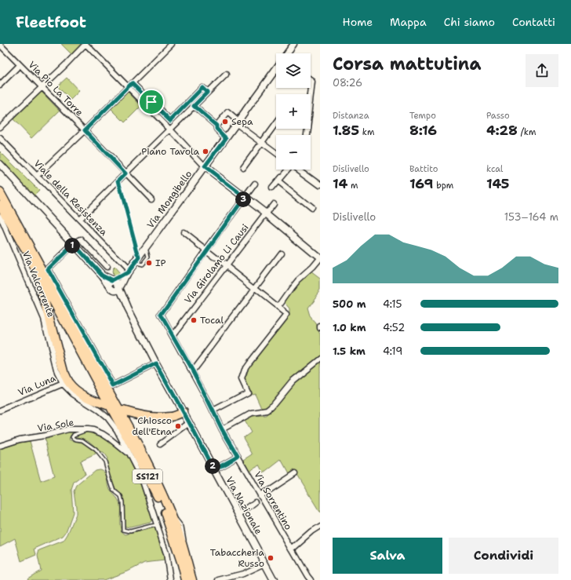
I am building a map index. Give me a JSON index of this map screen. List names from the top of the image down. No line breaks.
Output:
{"streets":{"main road":["SS121"],"street":["Via Pio La Torre","Viale della Resistenza","Via Mongibello","Via Girolamo Li Causi","Via Valcorrente","Via Luna","Via Sole","Via Sorrentino","Via Nazionale"]},"crossings":[["Viale della Resistenza","Via Mongibello"],["Via Valcorrente","Via Luna"]],"places":["Sepa","Piano Tavola","IP","Tocal","Chiosco dell'Etna","Tabaccheria Russo"],"page":{"header":"Fleetfoot","nav":["Home","Mappa","Chi siamo","Contatti"],"heading":["Corsa mattutina","08:26"],"map_buttons":["+","−"],"stats":[["Distanza","1.85 km"],["Tempo","8:16"],["Passo","4:28 /km"],["Dislivello","14 m"],["Battito","169 bpm"],["kcal","145"]],"pins":["3","1","2"],"chart":["Dislivello","153–164 m"],"list":[{"name":"500 m","note":"4:15"},{"name":"1.0 km","note":"4:52"},{"name":"1.5 km","note":"4:19"}],"buttons":["Salva","Condividi"]}}
